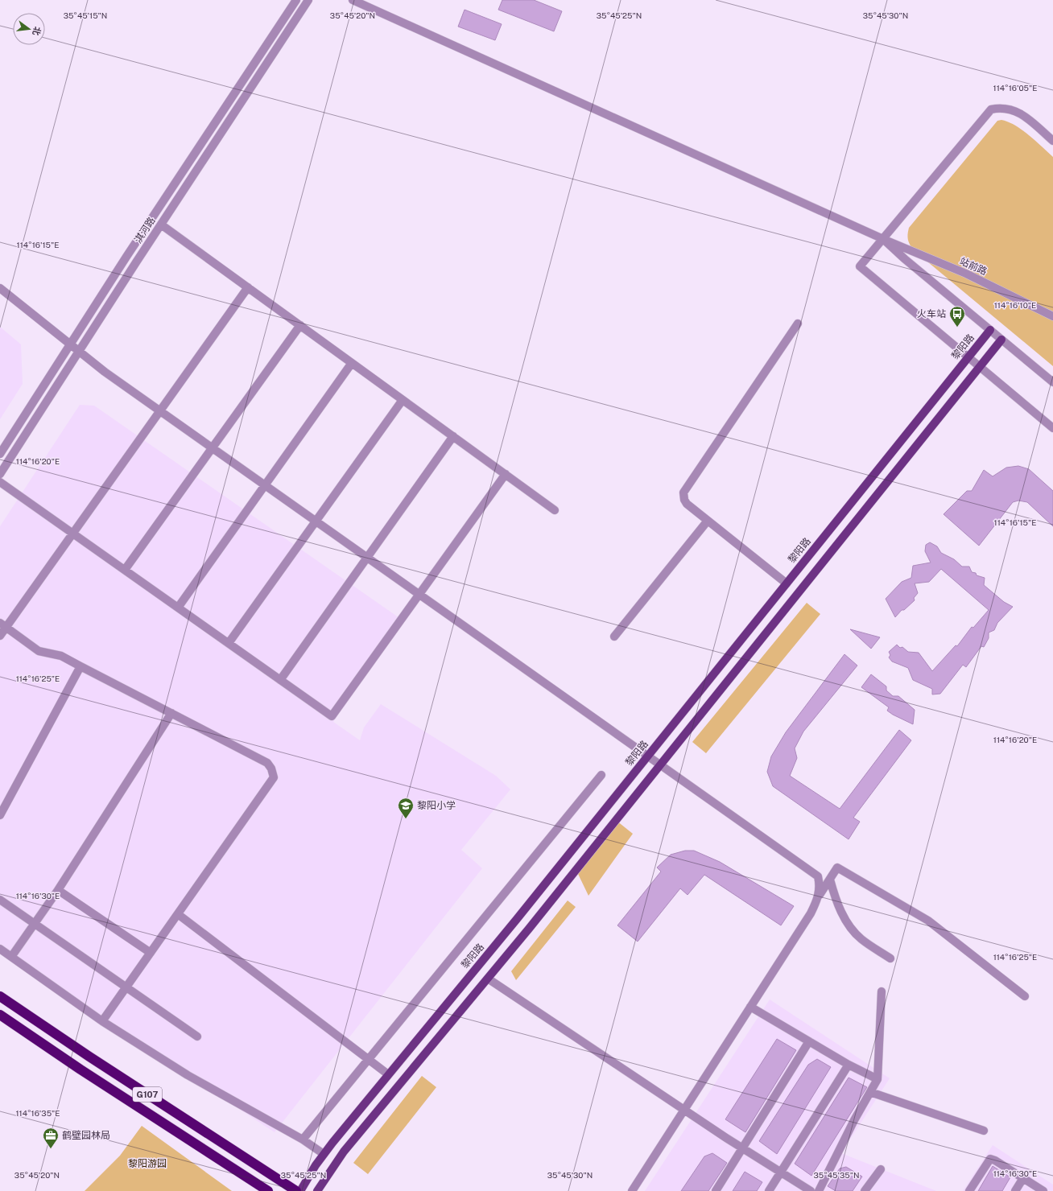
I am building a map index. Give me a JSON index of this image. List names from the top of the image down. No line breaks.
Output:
{"streets":{"highway":["G107"],"main road":["黎阳路"],"street":["淇河路","站前路"]},"parks":["黎阳游园"],"places":{"bus stop":["火车站"],"school or university":["黎阳小学"],"office":["鹤壁园林局"]},"north":"right","coordinates":["35°45'15\"N","35°45'20\"N","35°45'25\"N","35°45'30\"N","114°16'05\"E","114°16'15\"E","114°16'10\"E","114°16'20\"E","114°16'25\"E","114°16'30\"E","114°16'35\"E","35°45'35\"N"]}
